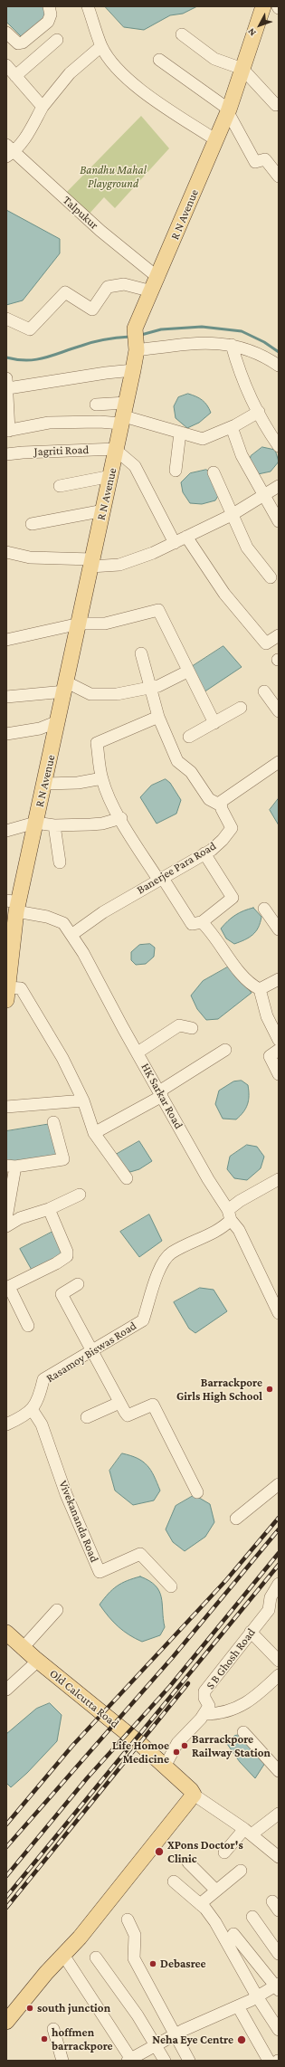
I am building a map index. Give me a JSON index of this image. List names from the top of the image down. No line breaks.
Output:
{"streets":{"main road":["R N Avenue","Old Calcutta Road"],"street":["Talpukur","Jagriti Road","Banerjee Para Road","HK Sarkar Road","Rasamoy Biswas Road","Vivekananda Road","S B Ghosh Road"]},"crossings":[["Talpukur","R N Avenue"],["R N Avenue","Jagriti Road"],["R N Avenue","HK Sarkar Road"],["Banerjee Para Road","HK Sarkar Road"],["HK Sarkar Road","Rasamoy Biswas Road"],["Rasamoy Biswas Road","Vivekananda Road"]],"parks":["Bandhu Mahal Playground"],"places":["Barrackpore Girls High School","Barrackpore Railway Station","Life Homoe Medicine","XPons Doctor's Clinic","Debasree","south junction","hoffmen barrackpore","Neha Eye Centre"],"north":"bottom left"}
